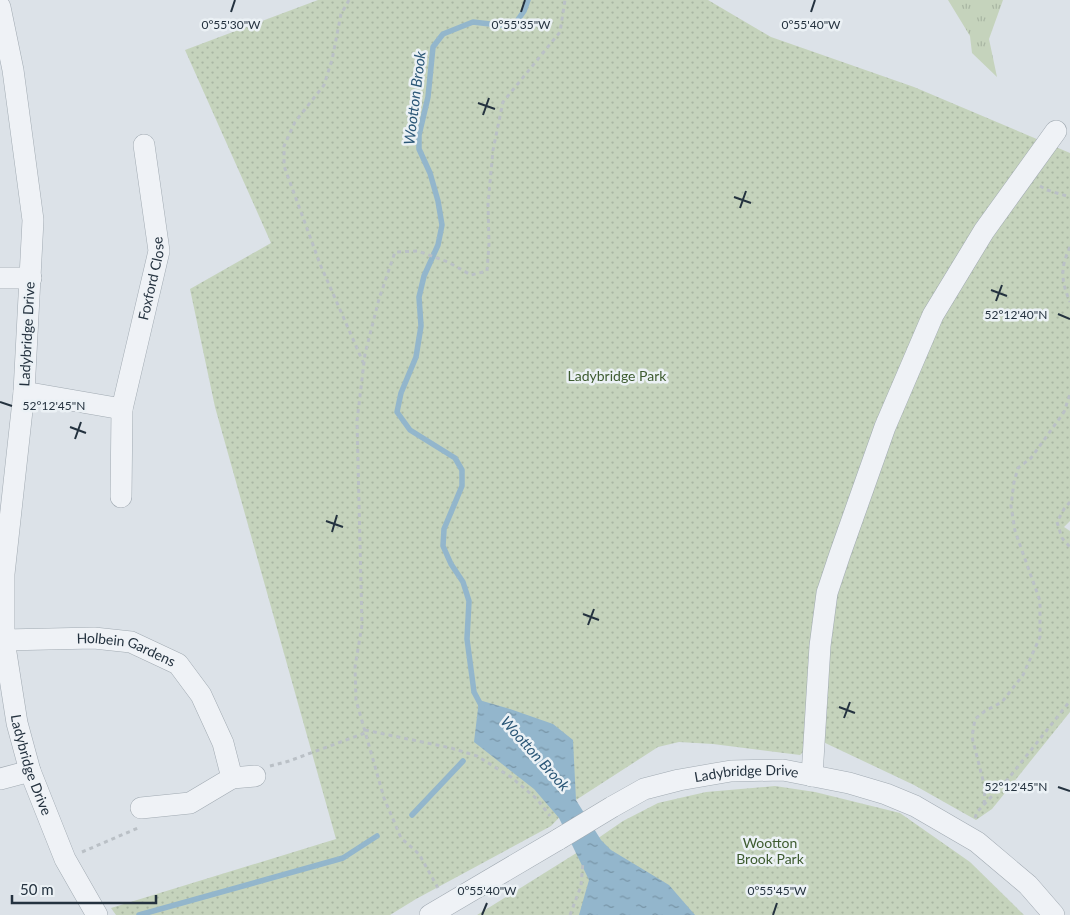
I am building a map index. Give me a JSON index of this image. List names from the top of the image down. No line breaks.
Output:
{"streets":{"street":["Foxford Close","Ladybridge Drive","Holbein Gardens"]},"crossings":[["Ladybridge Drive","Holbein Gardens"]],"water":["Wootton Brook"],"parks":["Ladybridge Park","Wootton Brook Park"],"scale_bar":"50 m","coordinates":["0°55'40\"W","0°55'30\"W","0°55'35\"W","52°12'40\"N","52°12'45\"N","0°55'45\"W"]}
